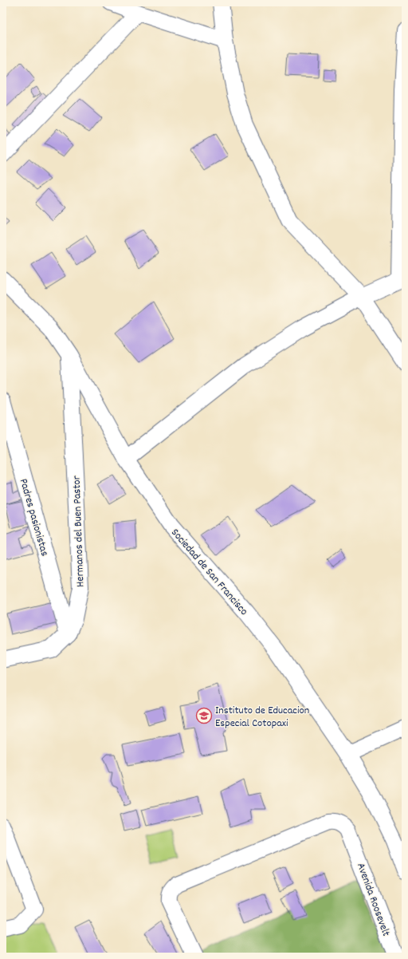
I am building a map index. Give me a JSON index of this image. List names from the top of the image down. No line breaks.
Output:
{"streets":{"street":["Padres pasionistas","Hermanos del Buen Pastor","Sociedad de San Francisco","Avenida Roosevelt"]},"crossings":[["Padres pasionistas","Hermanos del Buen Pastor"],["Hermanos del Buen Pastor","Sociedad de San Francisco"]],"places":{"school or university":["Instituto de Educacion Especial Cotopaxi"]}}
